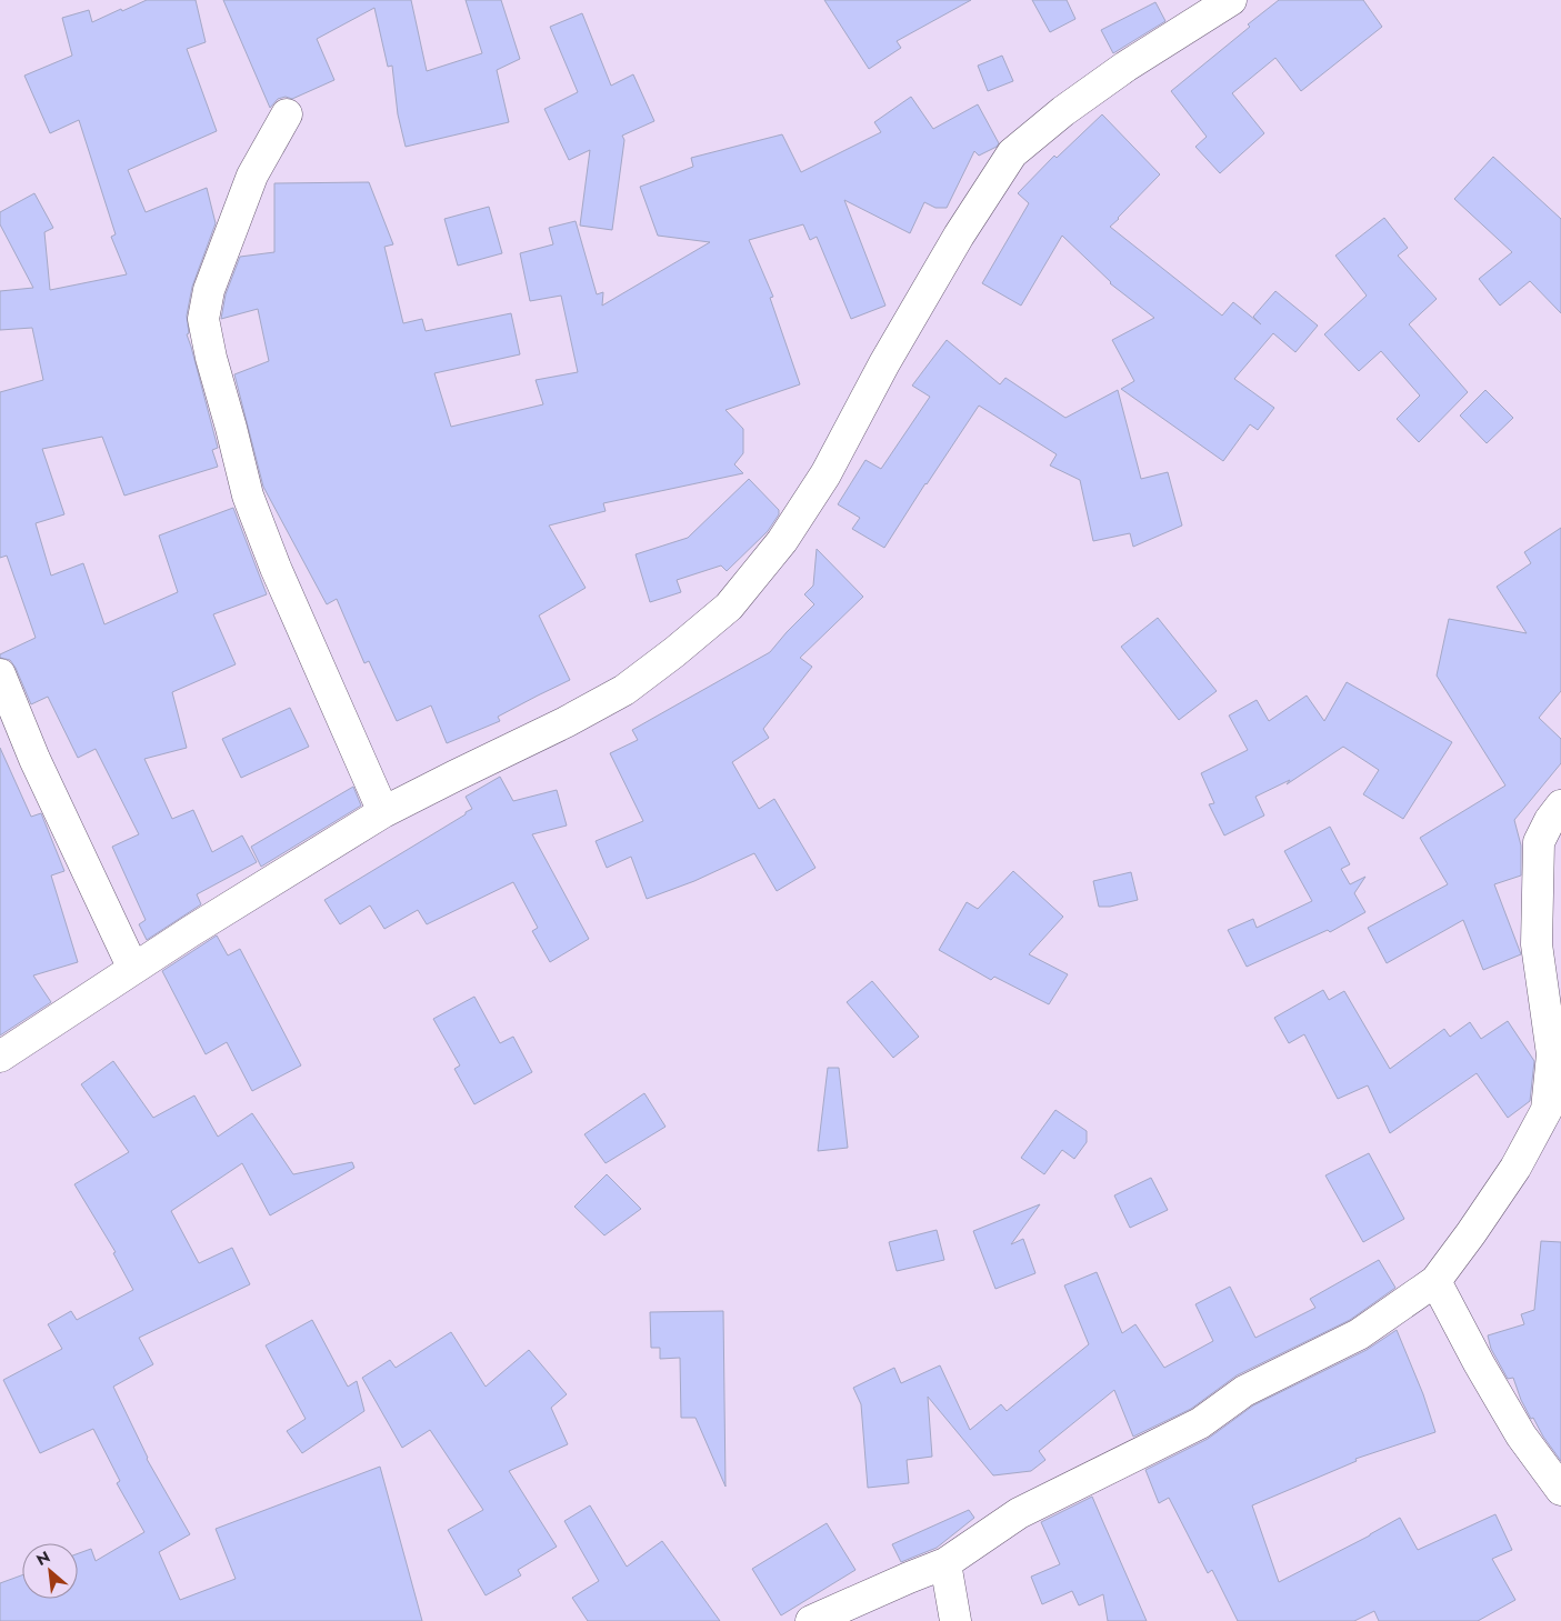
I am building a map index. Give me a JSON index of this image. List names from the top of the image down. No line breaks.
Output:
{"north":"top left"}
